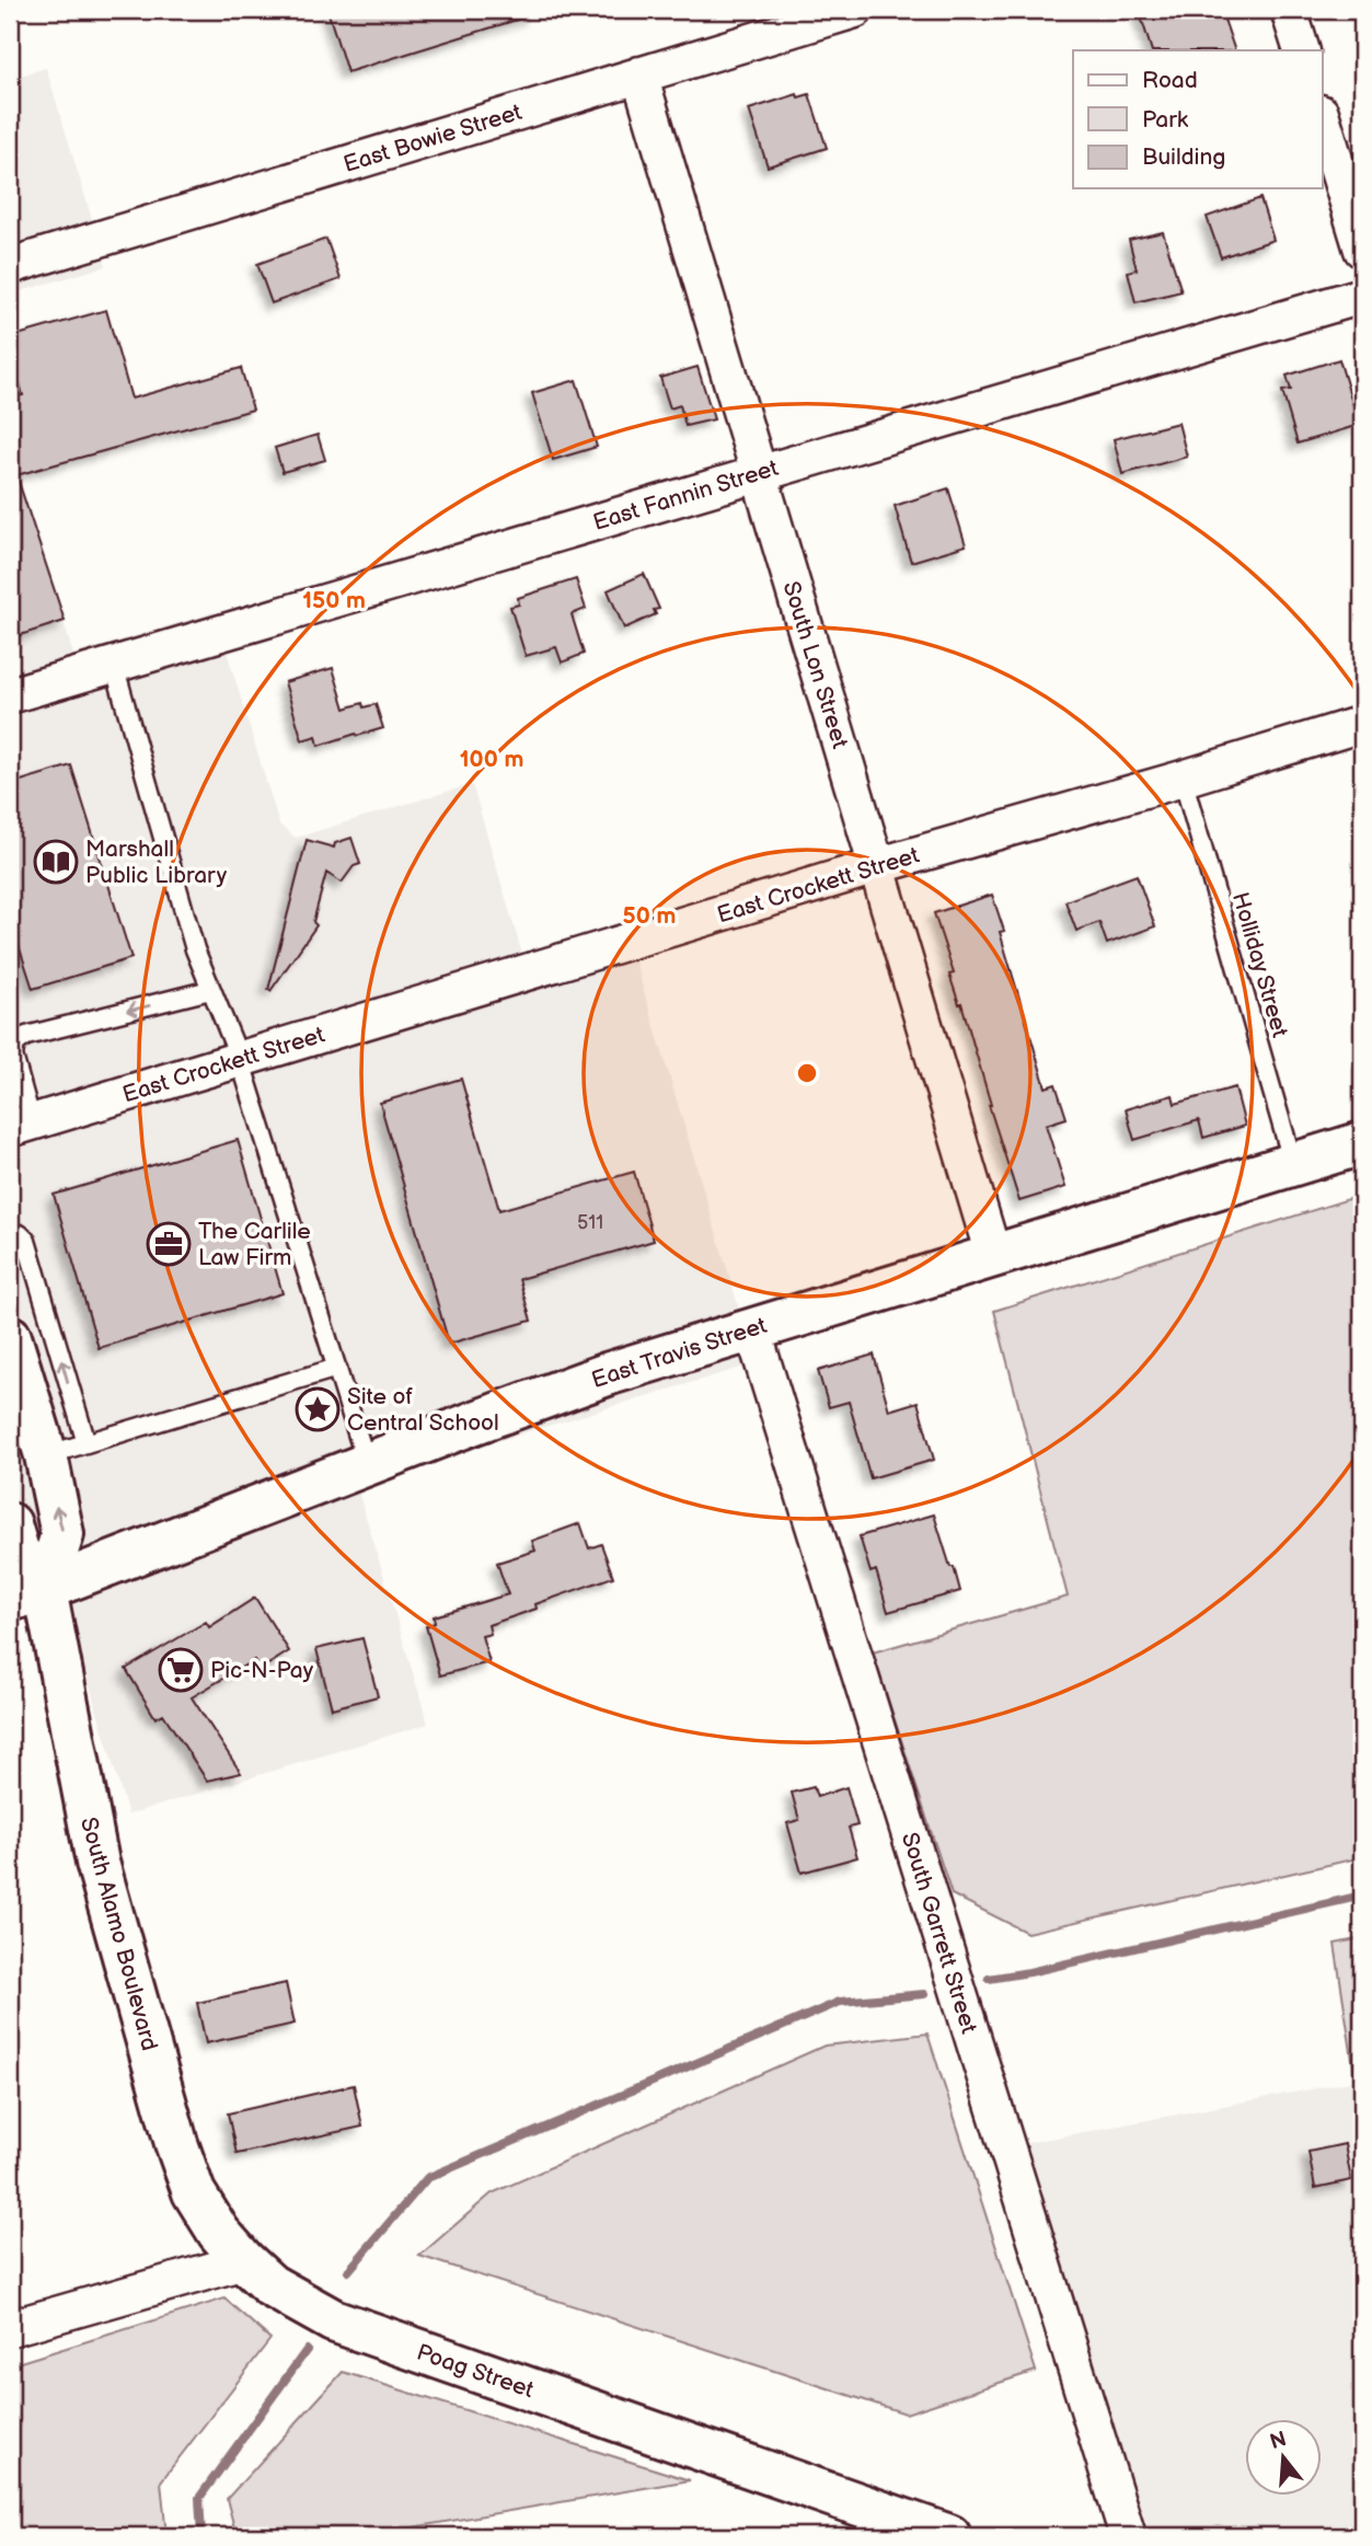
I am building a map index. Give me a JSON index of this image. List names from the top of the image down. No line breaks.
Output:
{"streets":{"street":["East Bowie Street","East Fannin Street","South Lon Street","East Crockett Street","East Travis Street","South Garrett Street","South Alamo Boulevard","Poag Street"],"lane":["Holliday Street"]},"crossings":[["East Bowie Street","South Lon Street"],["East Fannin Street","South Lon Street"],["South Lon Street","East Crockett Street"],["South Lon Street","East Travis Street"],["East Crockett Street","Holliday Street"],["Holliday Street","East Travis Street"],["East Travis Street","South Garrett Street"],["East Travis Street","South Alamo Boulevard"],["South Alamo Boulevard","Poag Street"]],"places":{"library":["Marshall Public Library"],"office":["The Carlile Law Firm"],"place":["Site of Central School"],"supermarket":["Pic-N-Pay"]},"house_numbers":["511"],"legend":["Road","Park","Building"],"north":"top","rings":["150 m","100 m","50 m"]}
